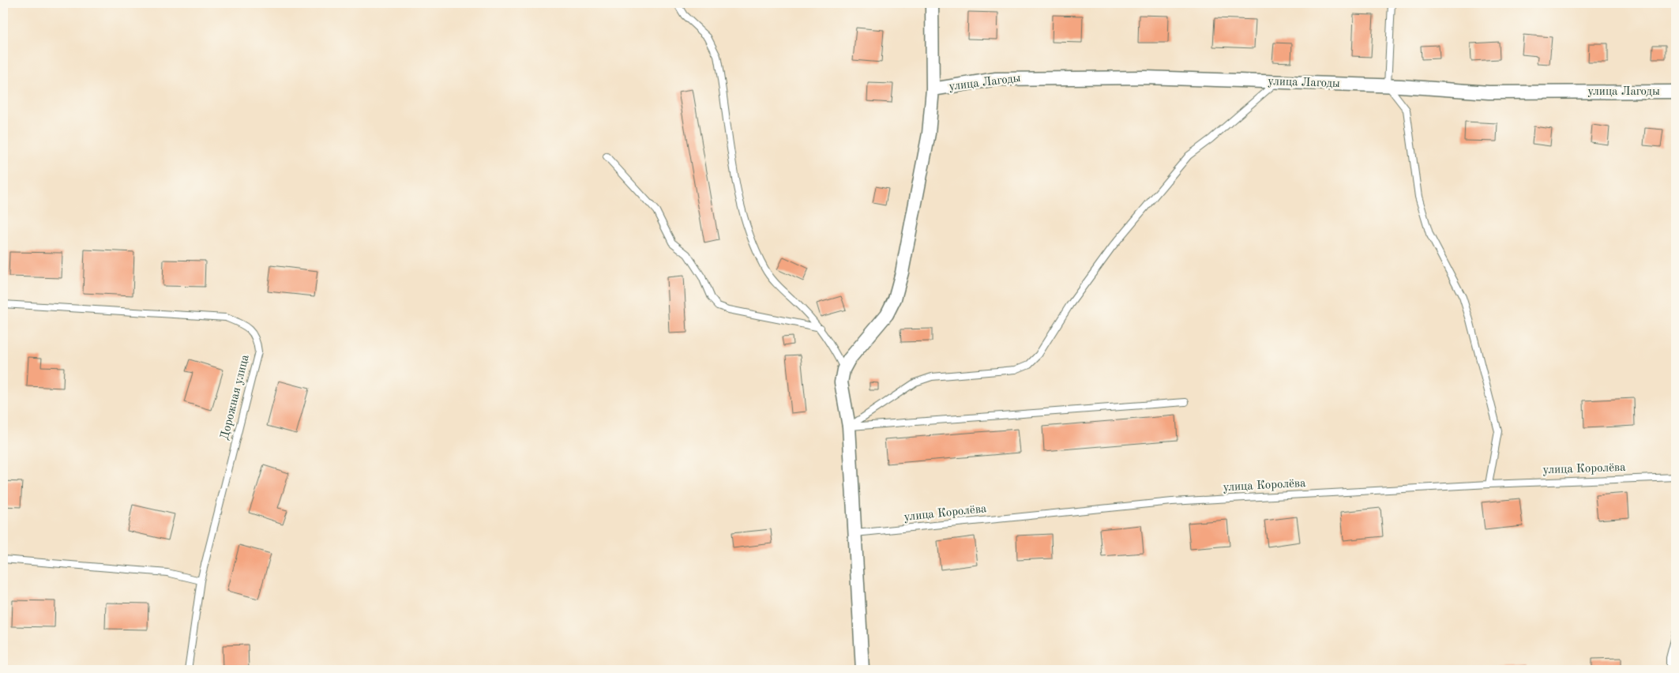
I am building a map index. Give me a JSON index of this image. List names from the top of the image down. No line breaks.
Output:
{"streets":{"street":["улица Лагоды"],"lane":["Дорожная улица","улица Королёва"]}}
